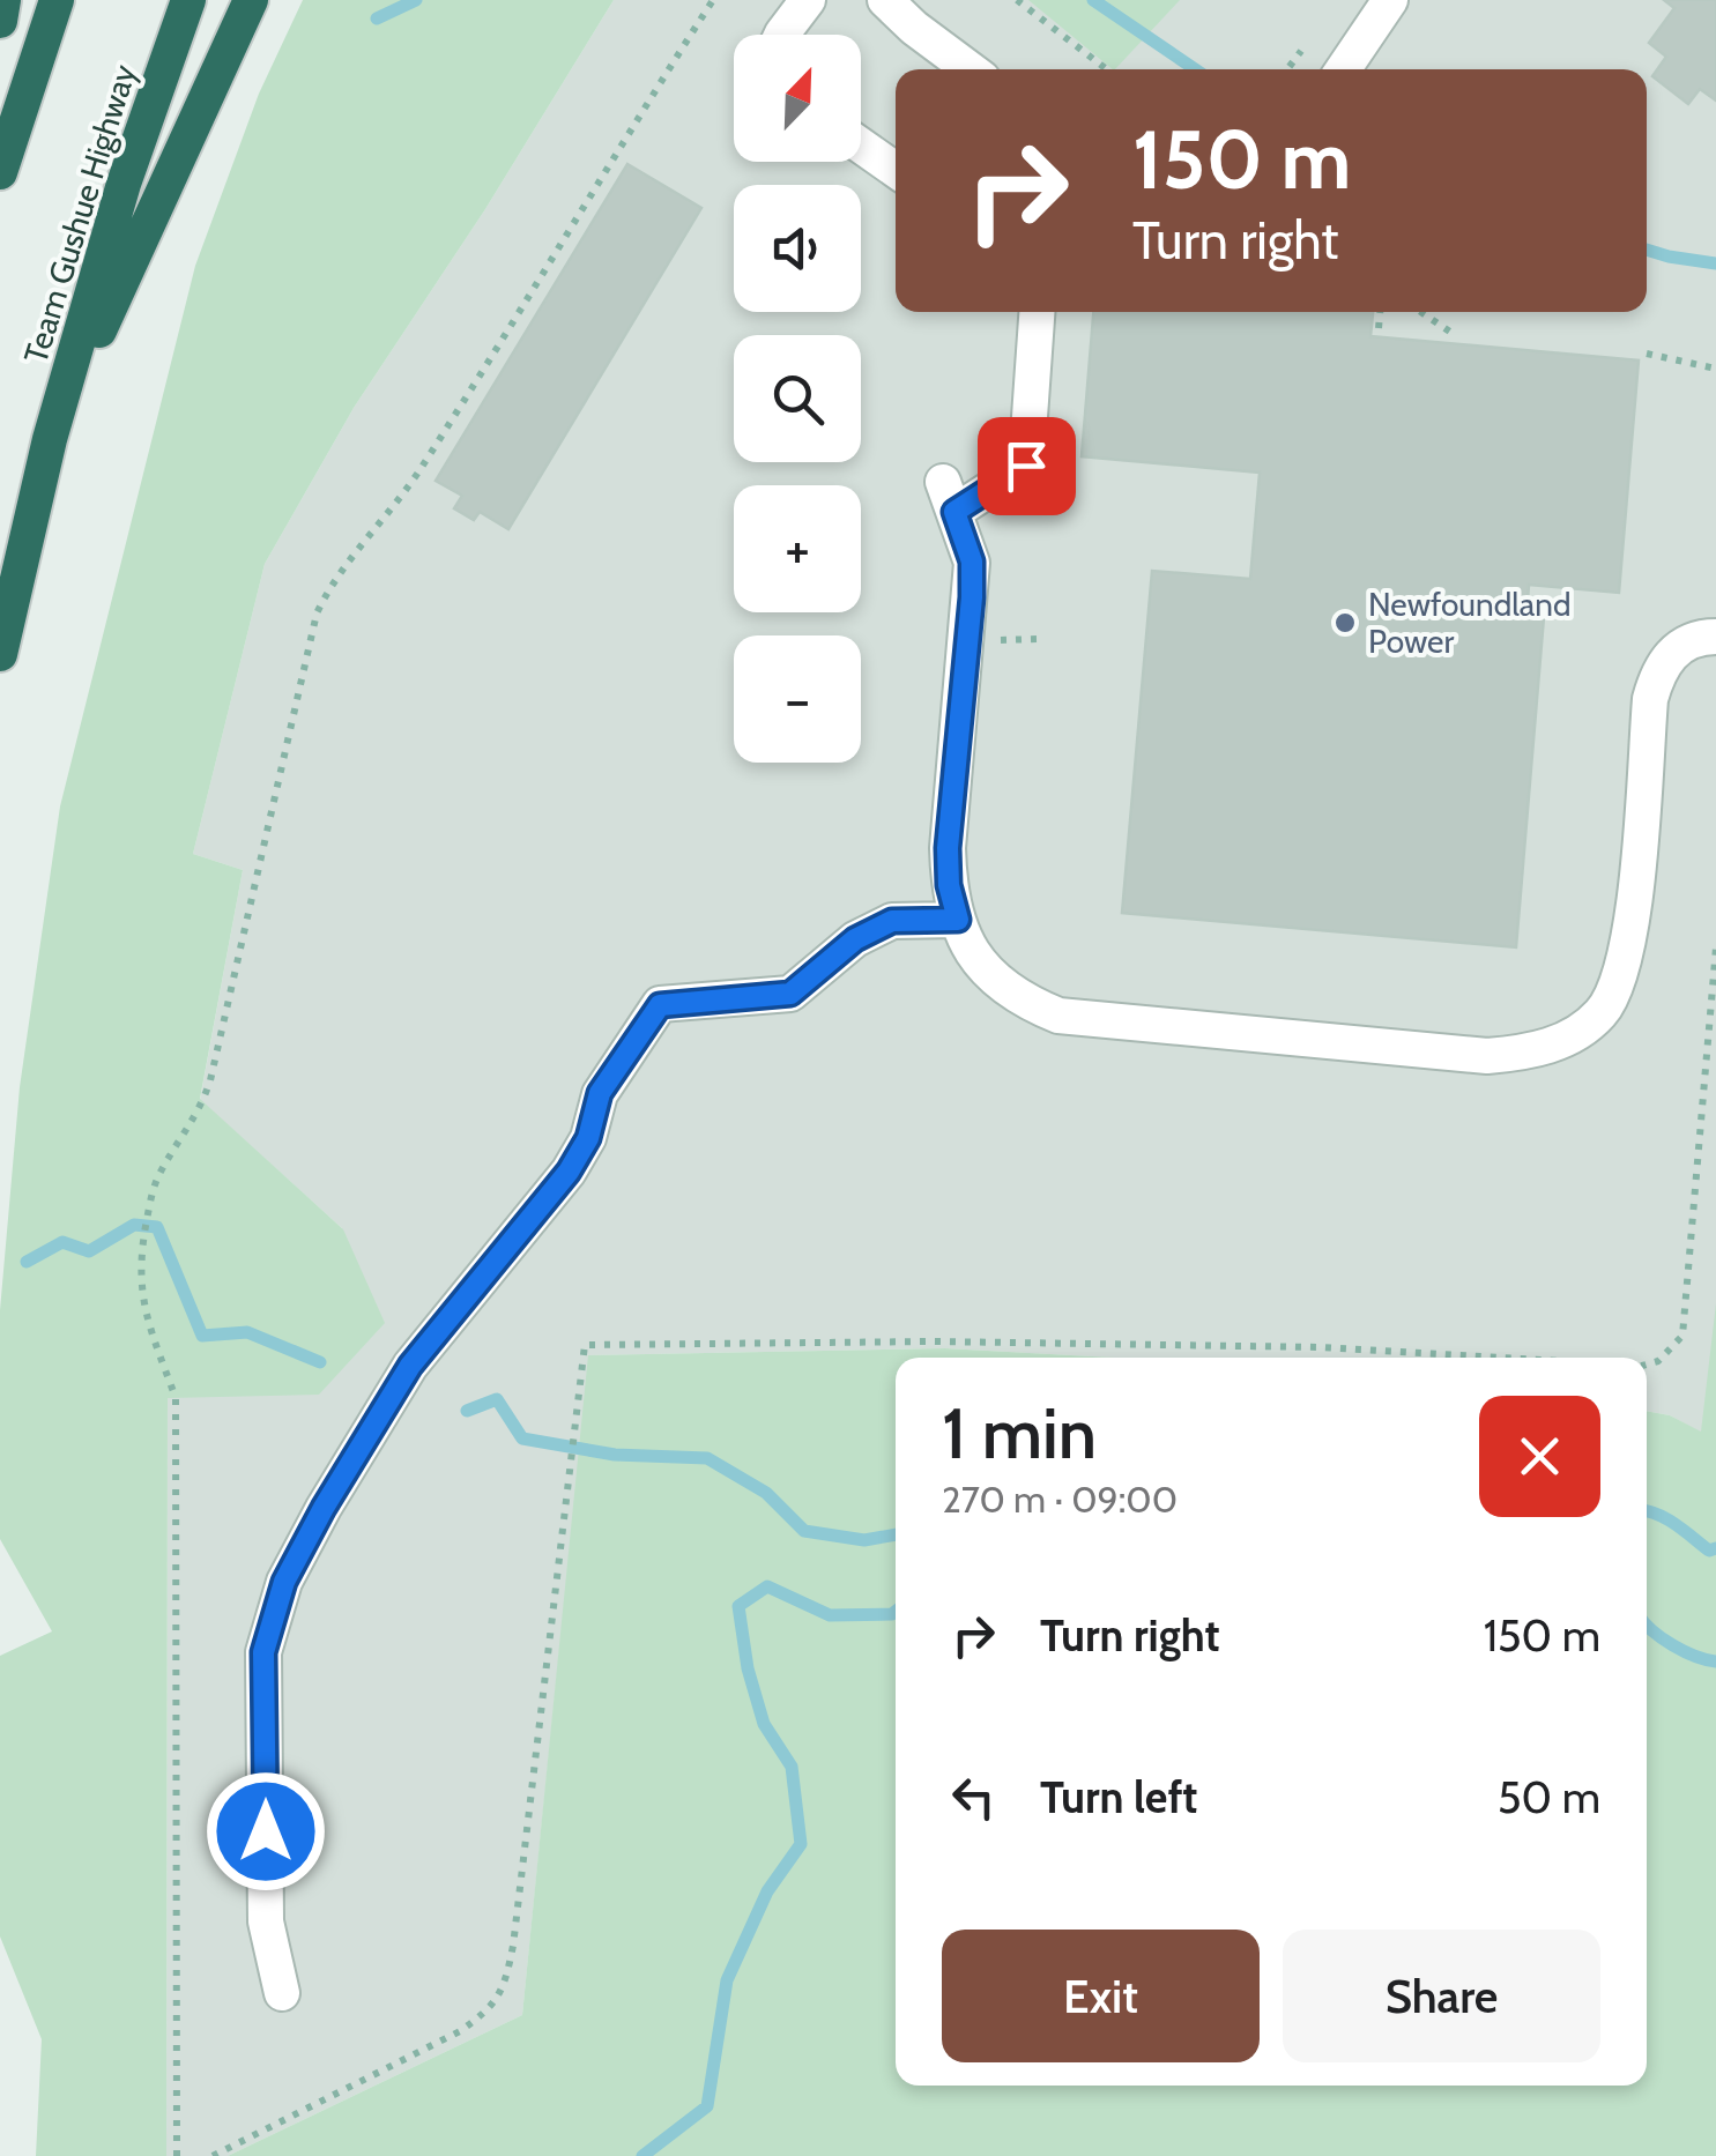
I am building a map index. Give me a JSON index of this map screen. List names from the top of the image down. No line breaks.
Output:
{"streets":{"highway":["Team Gushue Highway"]},"places":["Newfoundland Power"],"north":"top right","page":{"map_buttons":["+","−"],"turn":["150 m","Turn right"],"heading":["1 min","270 m · 09:00"],"list":[{"name":"Turn right","value":"150 m"},{"name":"Turn left","value":"50 m"}],"buttons":["Exit","Share"]}}
